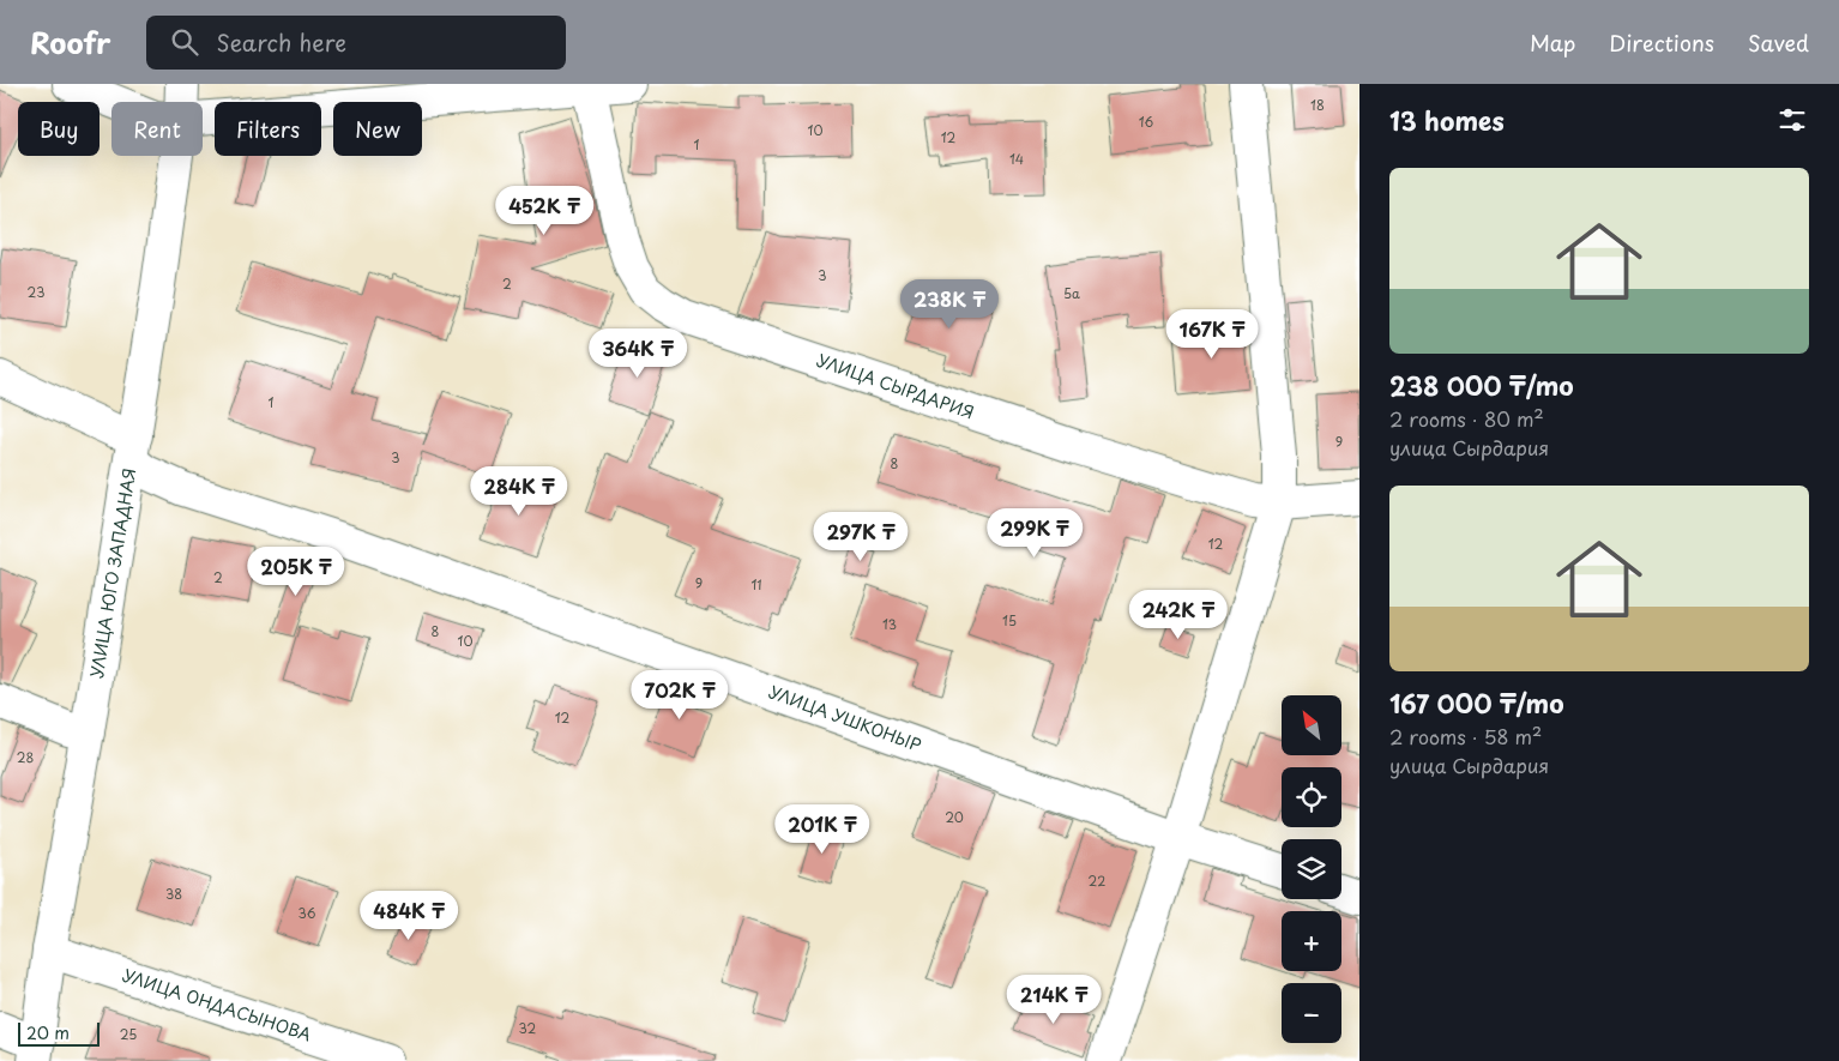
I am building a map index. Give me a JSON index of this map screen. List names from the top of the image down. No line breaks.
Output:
{"streets":{"street":["УЛИЦА СЫРДАРИЯ","УЛИЦА ЮГО ЗАПАДНАЯ","УЛИЦА УШКОНЫР","УЛИЦА ОНДАСЫНОВА"]},"crossings":[["УЛИЦА ЮГО ЗАПАДНАЯ","УЛИЦА УШКОНЫР"],["УЛИЦА ЮГО ЗАПАДНАЯ","УЛИЦА ОНДАСЫНОВА"]],"house_numbers":["18","16","10","12","1","14","3","2","23","5а","1","9","3","8","12","2","9","11","15","13","8","10","12","28","20","22","38","36","32","25"],"scale_bar":"20 m","north":"top left","page":{"header":"Roofr","search":"Search here","nav":["Map","Directions","Saved"],"heading":"13 homes","chip":["Buy","Rent","Filters","New"],"list":[{"name":"238 000 ₸/mo","note":"2 rooms · 80 m² · улица Сырдария"},{"name":"167 000 ₸/mo","note":"2 rooms · 58 m² · улица Сырдария"}],"price":["452K ₸","238K ₸","167K ₸","364K ₸","284K ₸","299K ₸","297K ₸","205K ₸","242K ₸","702K ₸","201K ₸","484K ₸","214K ₸"],"map_buttons":["+","−"],"scale":"20 m"}}
